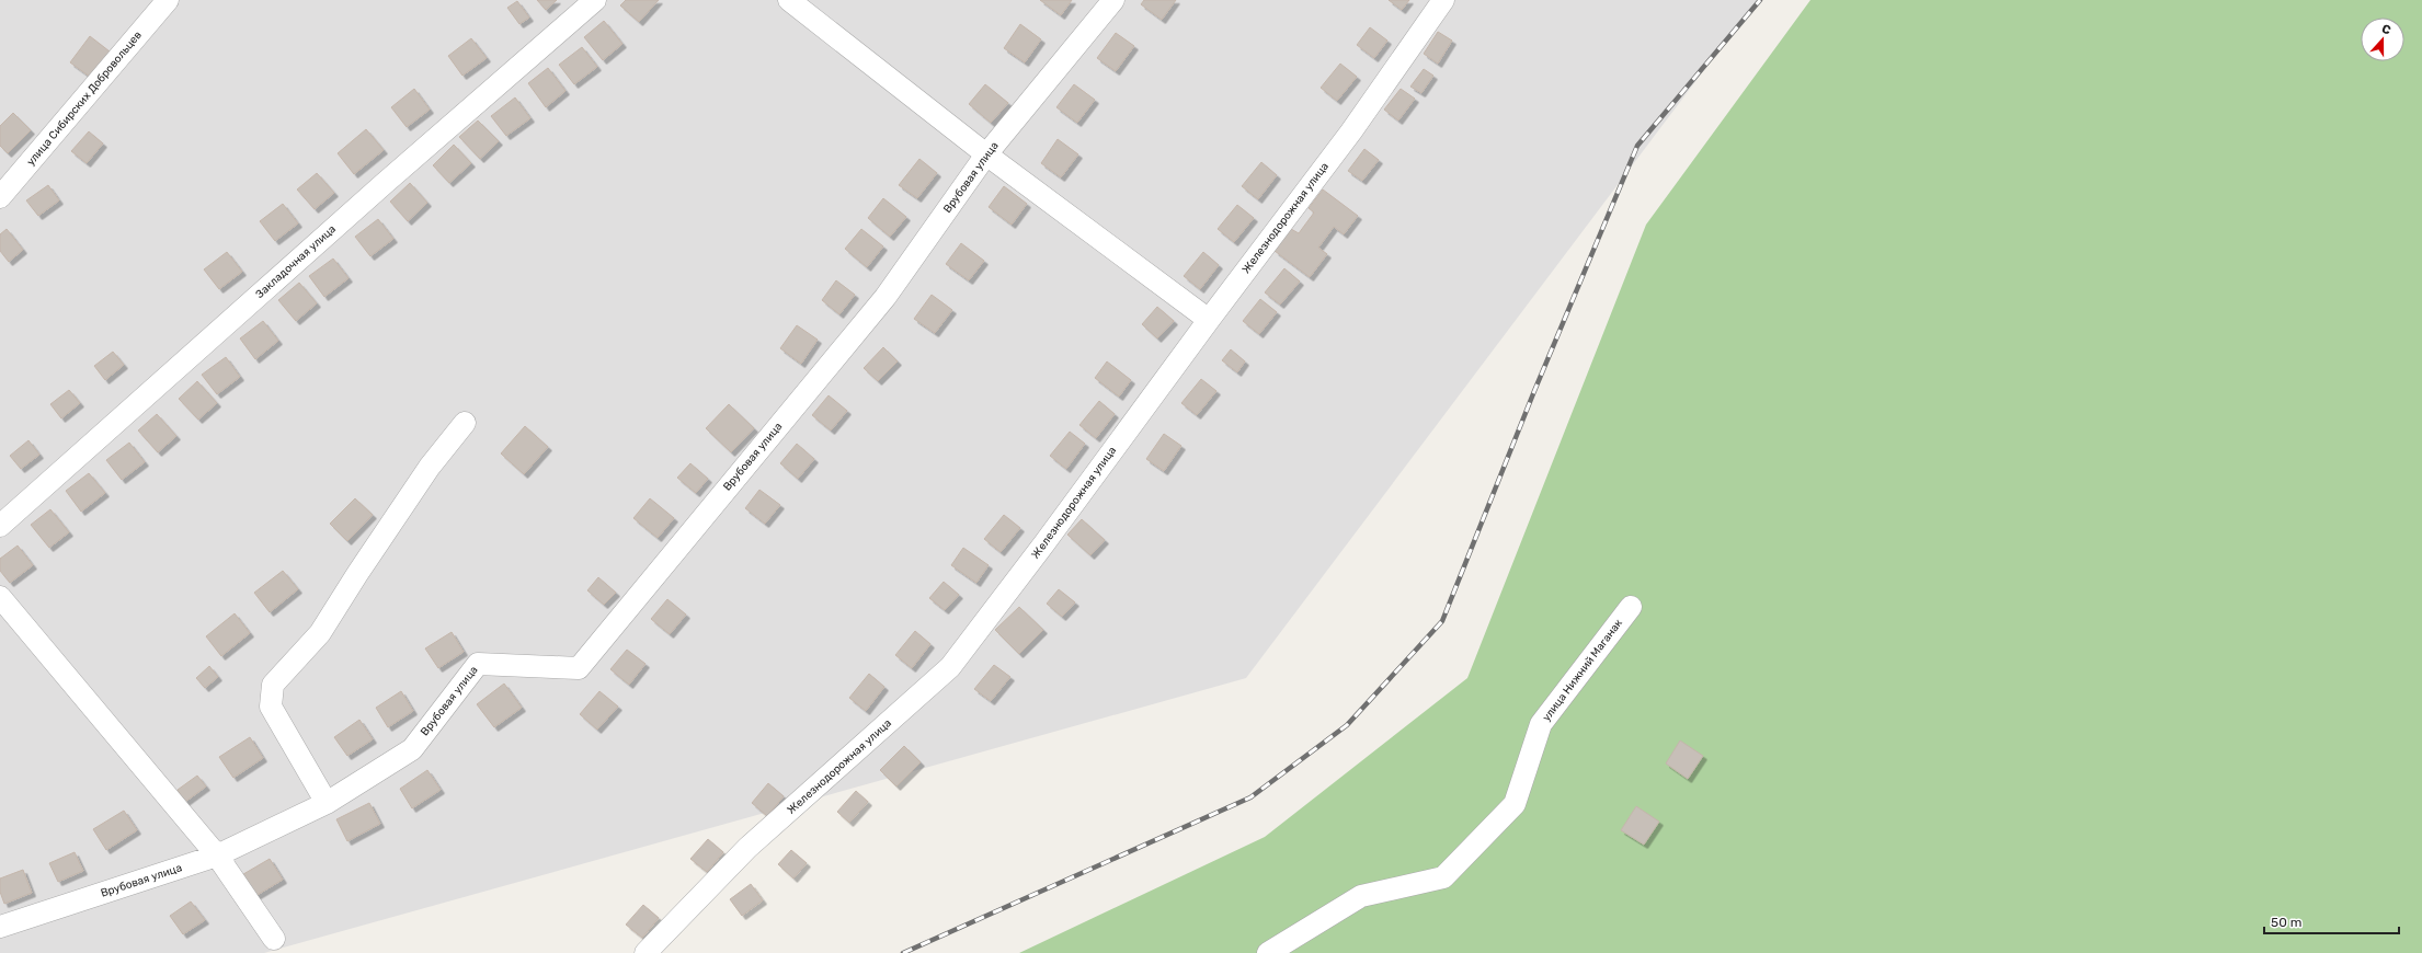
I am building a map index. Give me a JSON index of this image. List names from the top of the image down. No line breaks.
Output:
{"streets":{"street":["улица Сибирских Добровольцев","Врубовая улица","Железнодорожная улица","Закладочная улица","улица Нижний Маганак"]},"scale_bar":"50 m","north":"top"}
